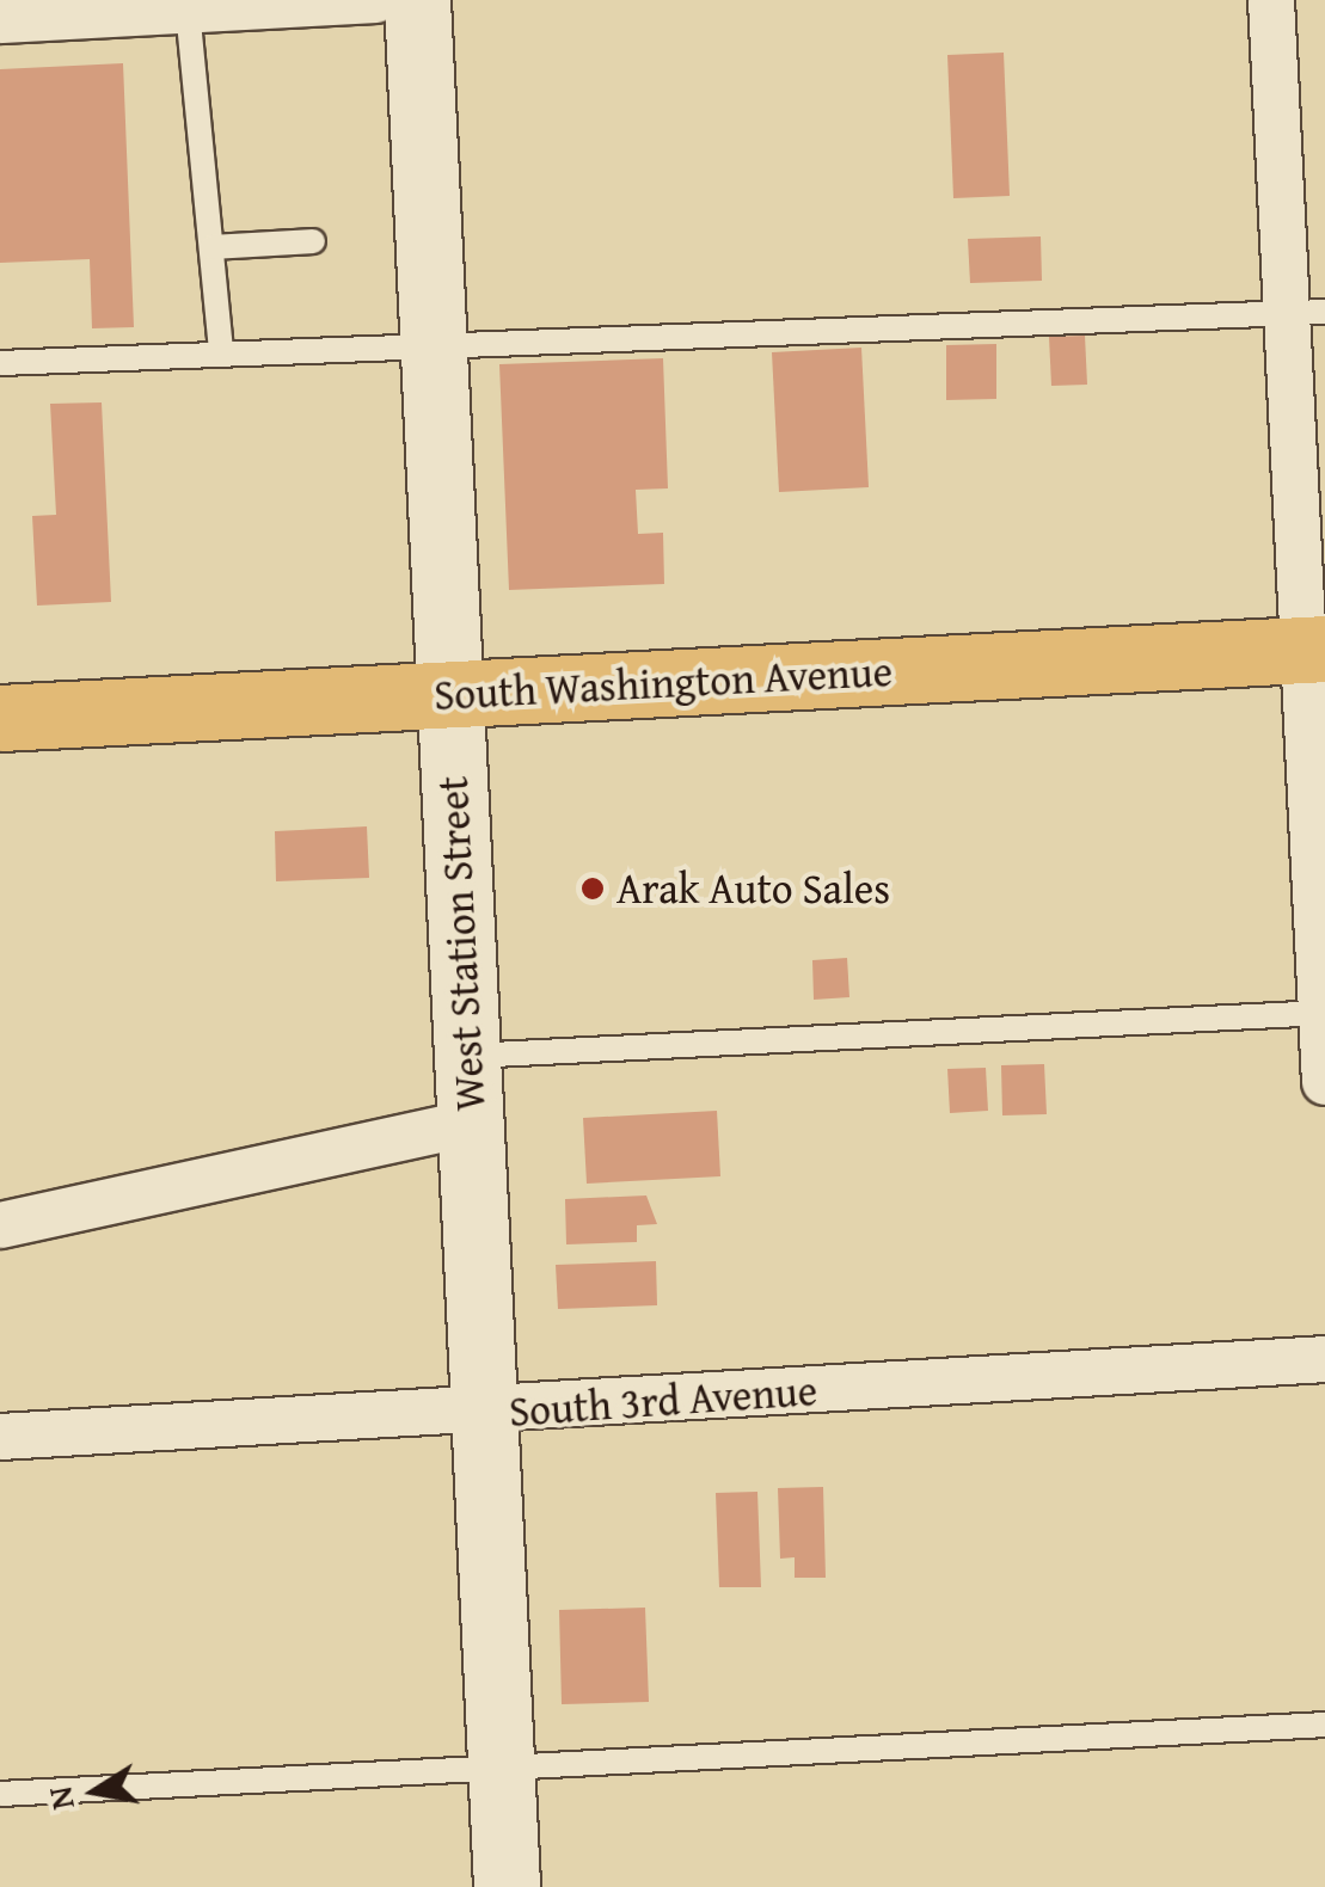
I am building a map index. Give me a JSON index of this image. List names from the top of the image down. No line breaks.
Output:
{"streets":{"main road":["South Washington Avenue","West Station Street"],"street":["South 3rd Avenue"]},"crossings":[["South Washington Avenue","West Station Street"],["West Station Street","South 3rd Avenue"]],"places":["Arak Auto Sales"],"north":"left"}
